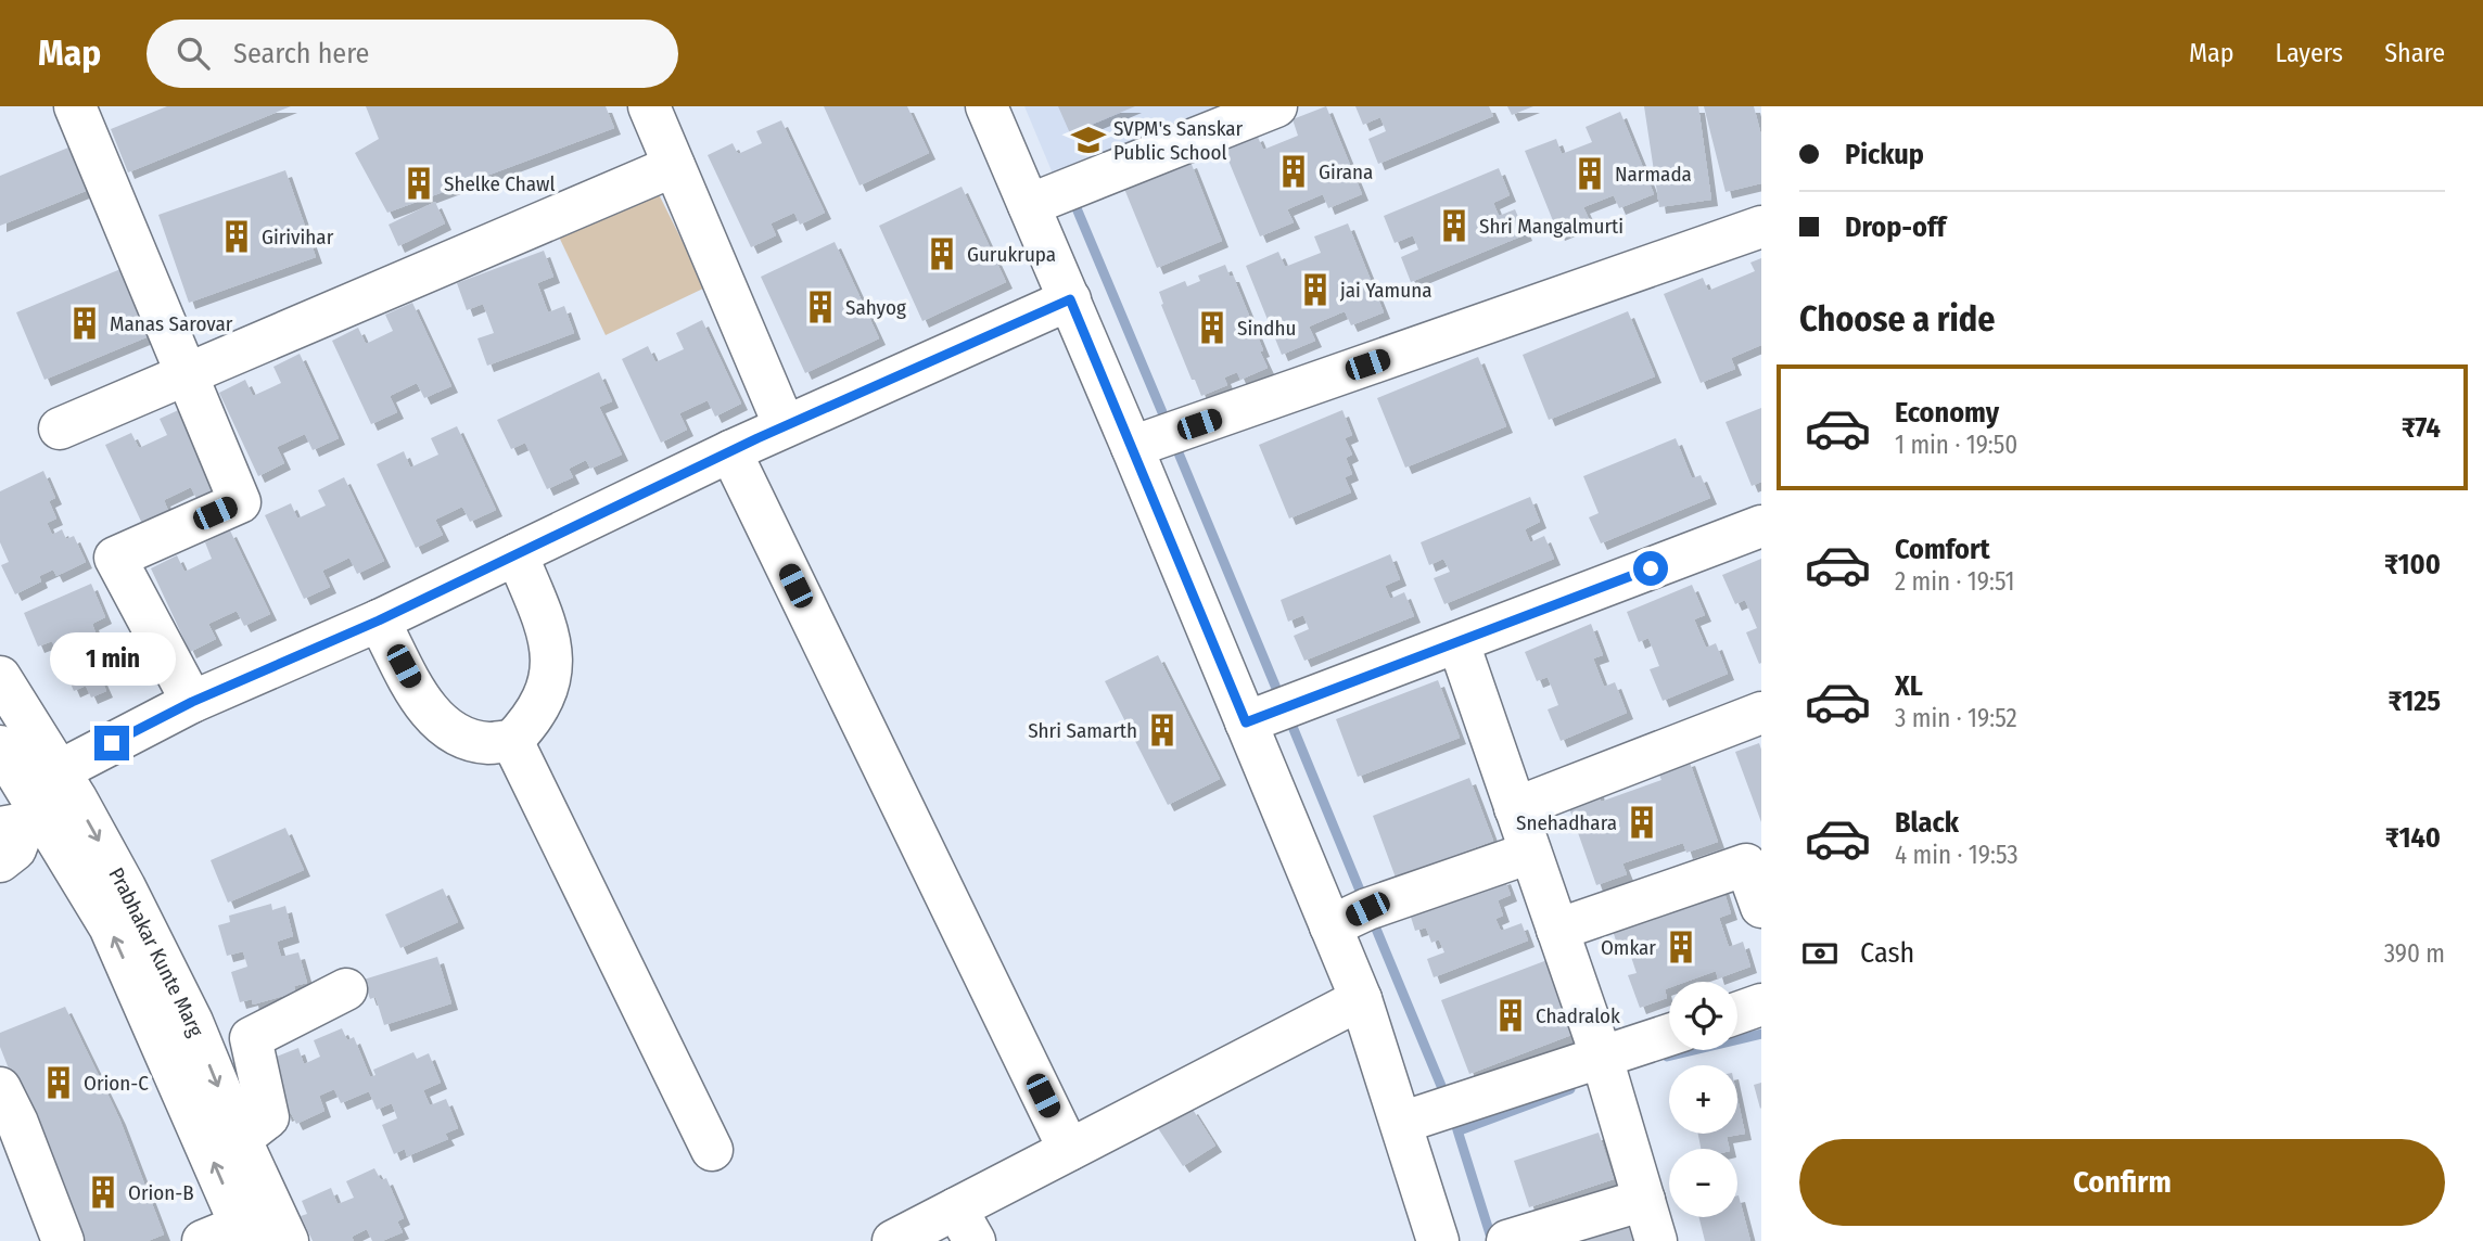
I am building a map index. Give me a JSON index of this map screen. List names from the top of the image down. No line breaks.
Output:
{"streets":{"street":["Prabhakar Kunte Marg"]},"places":{"school or university":["SVPM's Sanskar Public School"],"building":["Girana","Narmada","Shelke Chawl","Shri Mangalmurti","Girivihar","Gurukrupa","jai Yamuna","Sahyog","Manas Sarovar","Sindhu","Shri Samarth","Snehadhara","Omkar","Chadralok","Orion-C","Orion-B"]},"page":{"header":"Map","search":"Search here","nav":["Map","Layers","Share"],"banner":["Pickup","Drop-off"],"heading":"Choose a ride","list":[{"name":"Economy","note":"1 min · 19:50","value":"₹74"},{"name":"Comfort","note":"2 min · 19:51","value":"₹100"},{"name":"XL","note":"3 min · 19:52","value":"₹125"},{"name":"Black","note":"4 min · 19:53","value":"₹140"}],"bubble":"1 min","pay":["Cash","390 m"],"map_buttons":["+","−"],"buttons":"Confirm"}}
